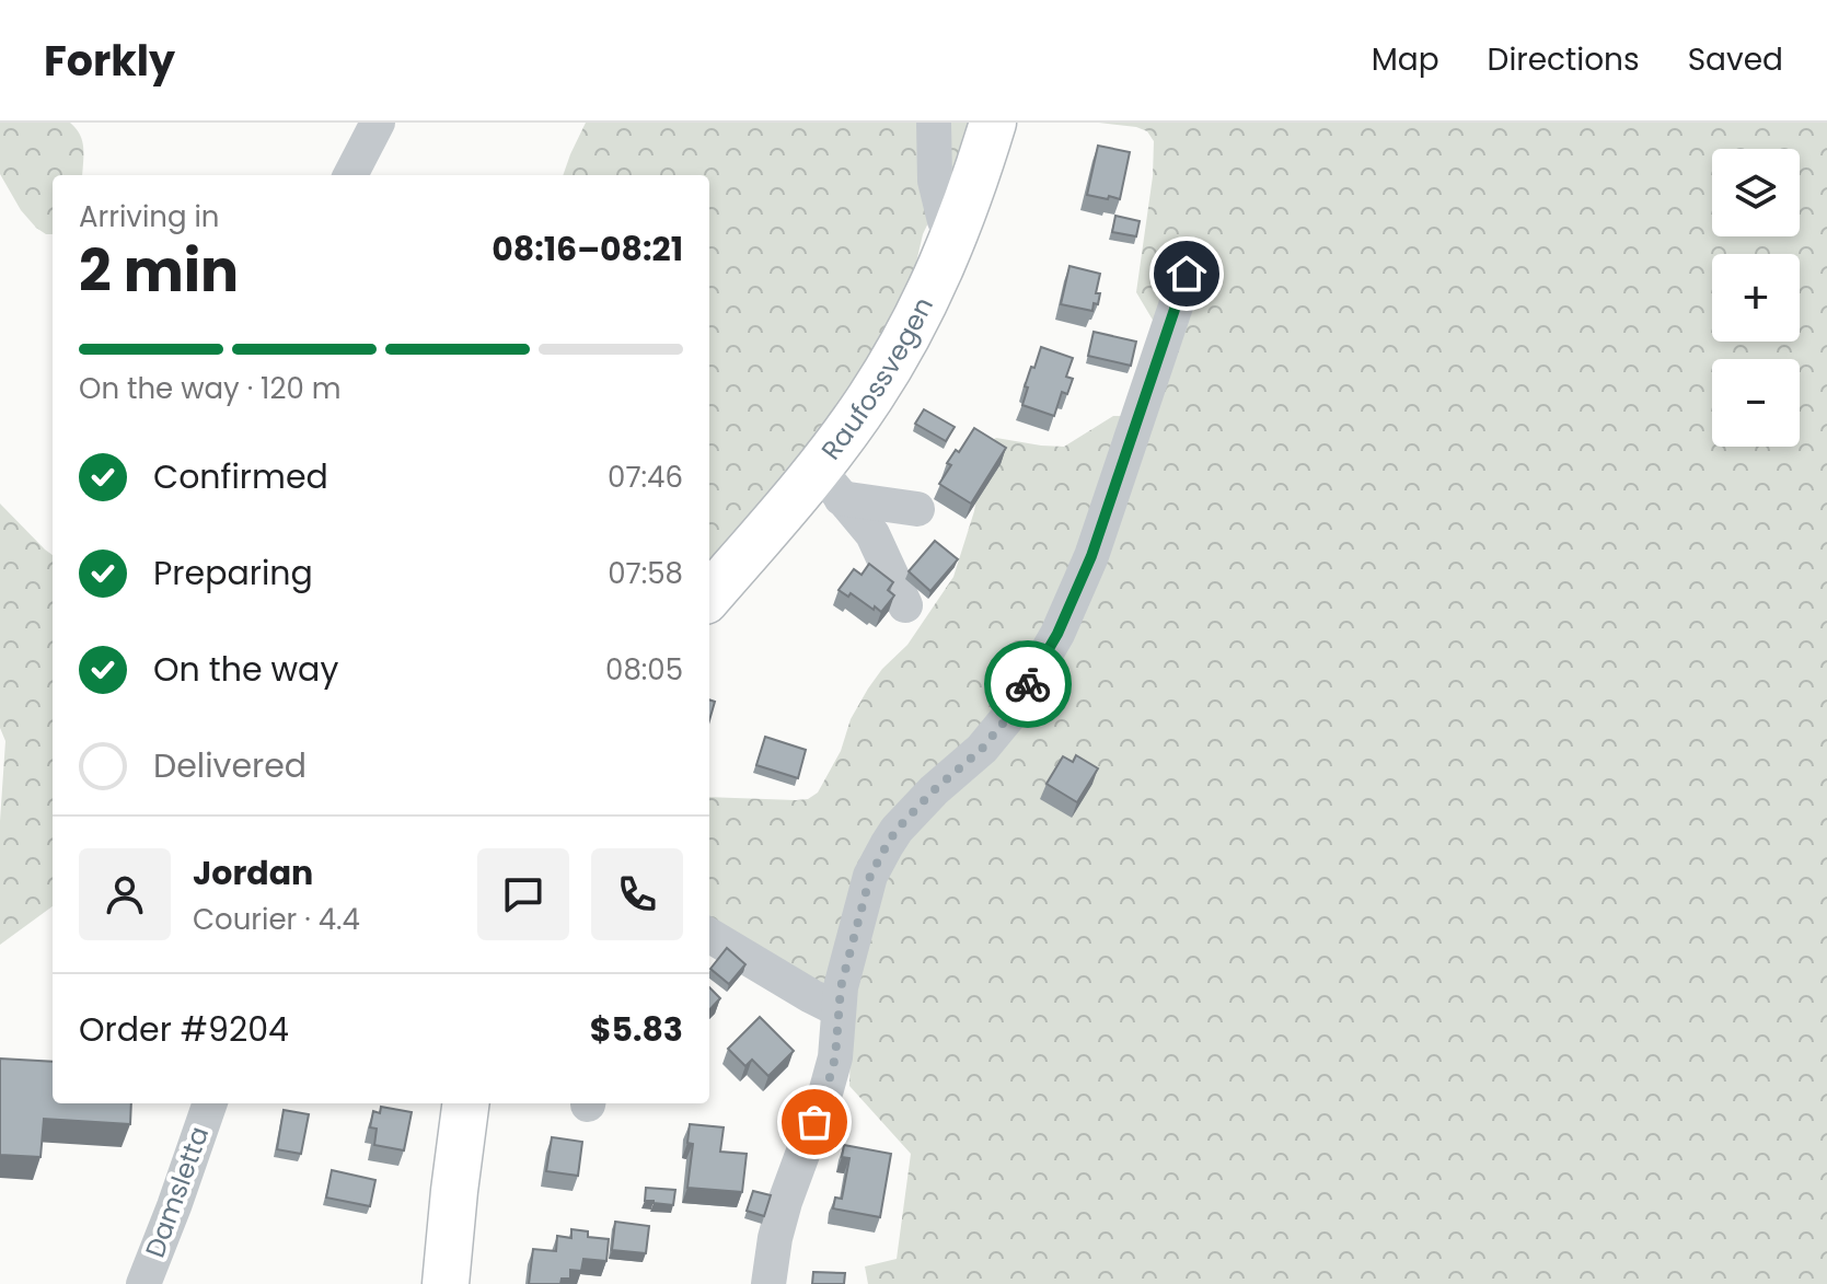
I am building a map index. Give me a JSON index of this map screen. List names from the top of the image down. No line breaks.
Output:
{"streets":{"main road":["Raufossvegen"],"street":["Damsletta"]},"page":{"header":"Forkly","nav":["Map","Directions","Saved"],"map_buttons":["+","−"],"heading":["2 min","Arriving in","08:16–08:21"],"panel":["Jordan","Courier · 4.4","Order #9204","$5.83"],"bar":"On the way · 120 m","list":[["Confirmed","07:46"],["Preparing","07:58"],["On the way","08:05"],"Delivered"]}}
